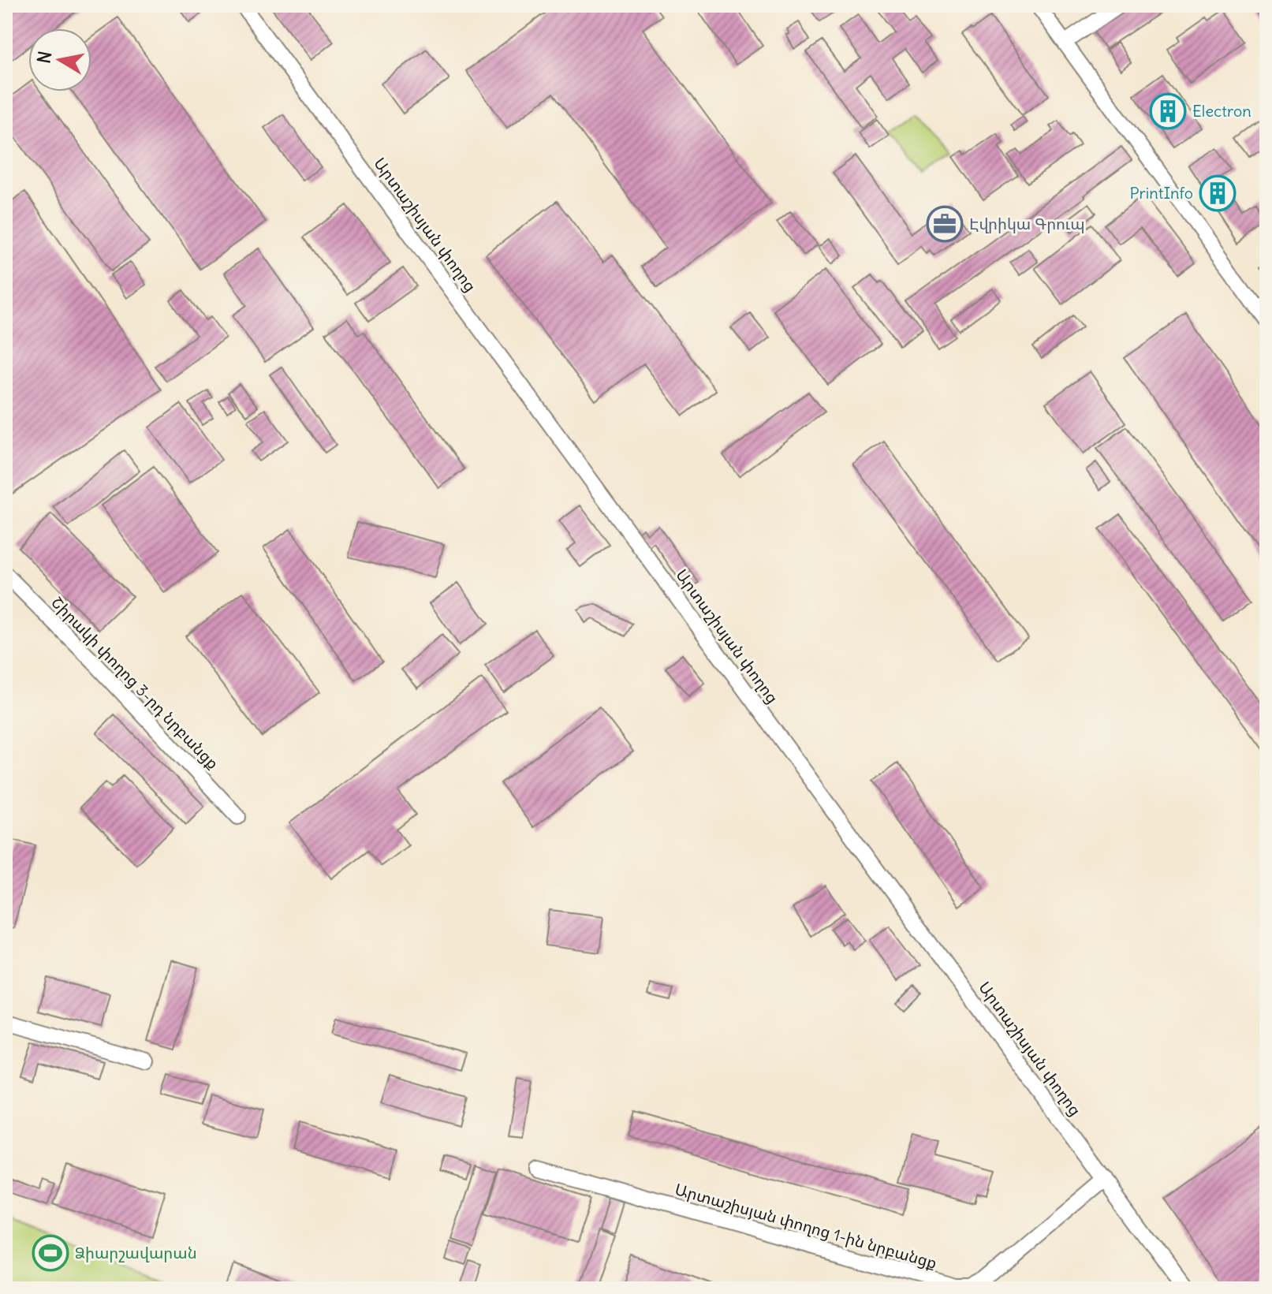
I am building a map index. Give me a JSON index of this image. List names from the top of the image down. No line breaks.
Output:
{"streets":{"street":["Արտաշիսյան փողոց","Շիրակի փողոց 3-րդ նրբանցք","Արտաշիսյան փողոց 1-ին նրբանցք"]},"crossings":[["Արտաշիսյան փողոց","Արտաշիսյան փողոց 1-ին նրբանցք"]],"places":{"building":["Electron","PrintInfo"],"office":["Էվրիկա Գրուպ"],"sports":["Ձիարշավարան"]},"north":"left"}
